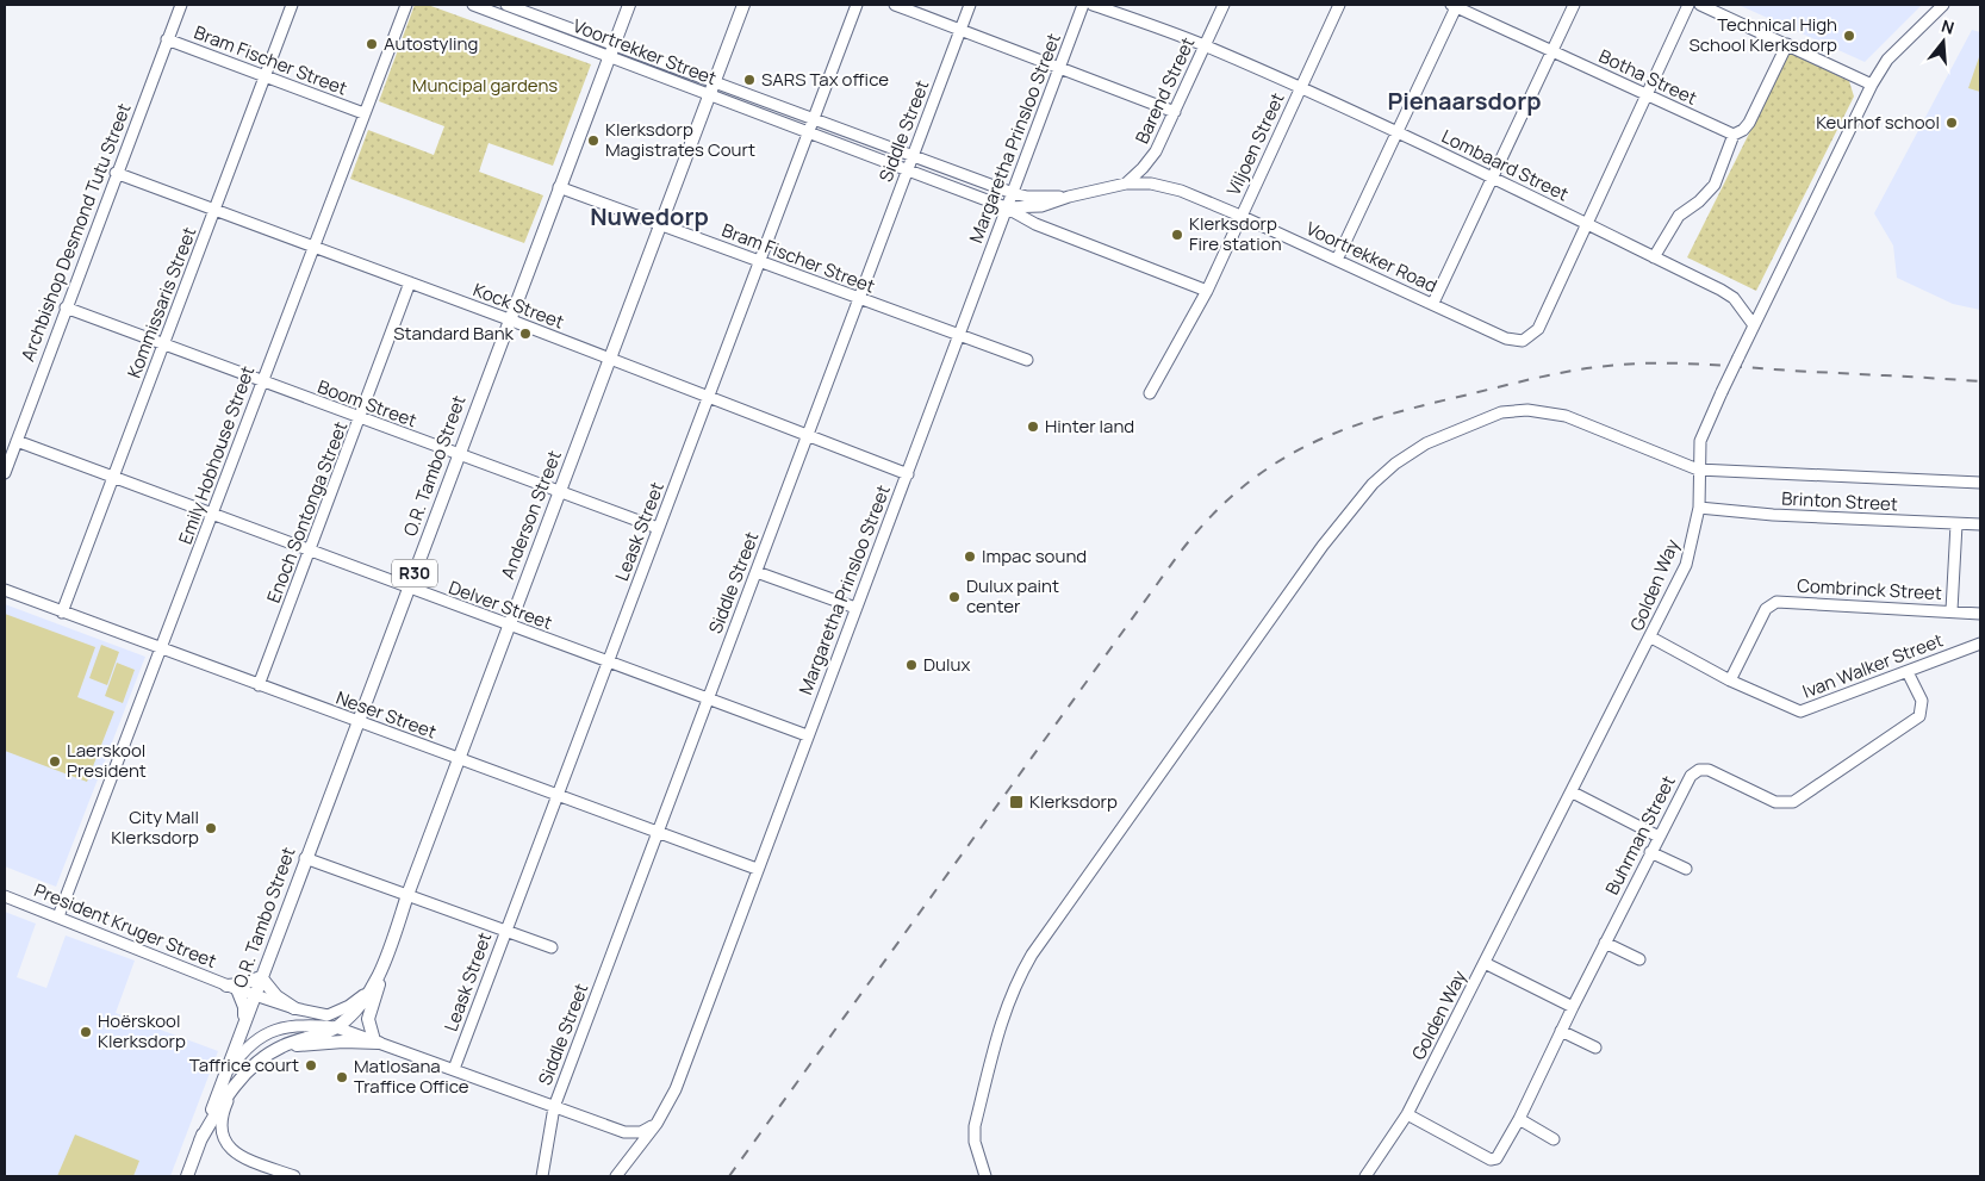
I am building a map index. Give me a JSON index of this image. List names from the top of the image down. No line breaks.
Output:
{"streets":{"main road":["O.R. Tambo Street","Anderson Street","R30"],"street":["Voortrekker Street","Bram Fischer Street","Botha Street","Barend Street","Siddle Street","Margaretha Prinsloo Street","Viljoen Street","Lombaard Street","Archbishop Desmond Tutu Street","Voortrekker Road","Kommissaris Street","Kock Street","Boom Street","Emily Hobhouse Street","Brinton Street","Enoch Sontonga Street","Leask Street","Golden Way","Combrinck Street","Delver Street","Ivan Walker Street","Neser Street","Buhrman Street","President Kruger Street"]},"crossings":[["Voortrekker Street","Siddle Street"],["Voortrekker Street","Margaretha Prinsloo Street"],["Voortrekker Street","Viljoen Street"],["Voortrekker Street","Voortrekker Road"],["Voortrekker Street","O.R. Tambo Street"],["Voortrekker Street","Anderson Street"],["Voortrekker Street","Leask Street"],["Bram Fischer Street","Siddle Street"],["Bram Fischer Street","Margaretha Prinsloo Street"],["Bram Fischer Street","Archbishop Desmond Tutu Street"],["Bram Fischer Street","Kommissaris Street"],["Bram Fischer Street","Emily Hobhouse Street"],["Bram Fischer Street","O.R. Tambo Street"],["Bram Fischer Street","Anderson Street"],["Bram Fischer Street","Leask Street"],["Barend Street","Lombaard Street"],["Barend Street","Voortrekker Road"],["Siddle Street","Kock Street"],["Siddle Street","Delver Street"],["Siddle Street","Neser Street"],["Margaretha Prinsloo Street","Voortrekker Road"],["Margaretha Prinsloo Street","Kock Street"],["Margaretha Prinsloo Street","Delver Street"],["Margaretha Prinsloo Street","Neser Street"],["Viljoen Street","Lombaard Street"],["Viljoen Street","Voortrekker Road"],["Lombaard Street","Voortrekker Road"],["Lombaard Street","Golden Way"],["Archbishop Desmond Tutu Street","Kock Street"],["Archbishop Desmond Tutu Street","Boom Street"],["Archbishop Desmond Tutu Street","Delver Street"],["Kommissaris Street","Kock Street"],["Kommissaris Street","Boom Street"],["Kommissaris Street","Delver Street"],["Kommissaris Street","Neser Street"],["Kock Street","Emily Hobhouse Street"],["Kock Street","O.R. Tambo Street"],["Kock Street","Enoch Sontonga Street"],["Kock Street","Anderson Street"],["Kock Street","Leask Street"],["Boom Street","Emily Hobhouse Street"],["Boom Street","O.R. Tambo Street"],["Boom Street","Enoch Sontonga Street"],["Boom Street","Anderson Street"],["Boom Street","Leask Street"],["Emily Hobhouse Street","Delver Street"],["Emily Hobhouse Street","Neser Street"],["Emily Hobhouse Street","President Kruger Street"],["O.R. Tambo Street","Anderson Street"],["O.R. Tambo Street","Delver Street"],["O.R. Tambo Street","Neser Street"],["O.R. Tambo Street","President Kruger Street"],["Brinton Street","Golden Way"],["Enoch Sontonga Street","Delver Street"],["Enoch Sontonga Street","Neser Street"],["Anderson Street","Delver Street"],["Anderson Street","Neser Street"],["Anderson Street","President Kruger Street"],["Leask Street","Delver Street"],["Leask Street","Neser Street"],["Golden Way","Ivan Walker Street"],["Golden Way","Buhrman Street"],["Combrinck Street","Ivan Walker Street"],["Ivan Walker Street","Buhrman Street"]],"districts":["Pienaarsdorp","Nuwedorp"],"parks":["Muncipal gardens"],"places":{"other":["Technical High School Klerksdorp","Autostyling","SARS Tax office","Keurhof school","Klerksdorp Magistrates Court","Klerksdorp Fire station","Standard Bank","Hinter land","Impac sound","Dulux paint center","Dulux","Laerskool President","City Mall Klerksdorp","Hoërskool Klerksdorp","Taffrice court","Matlosana Traffice Office"],"transit":["Klerksdorp"]},"north":"top"}
